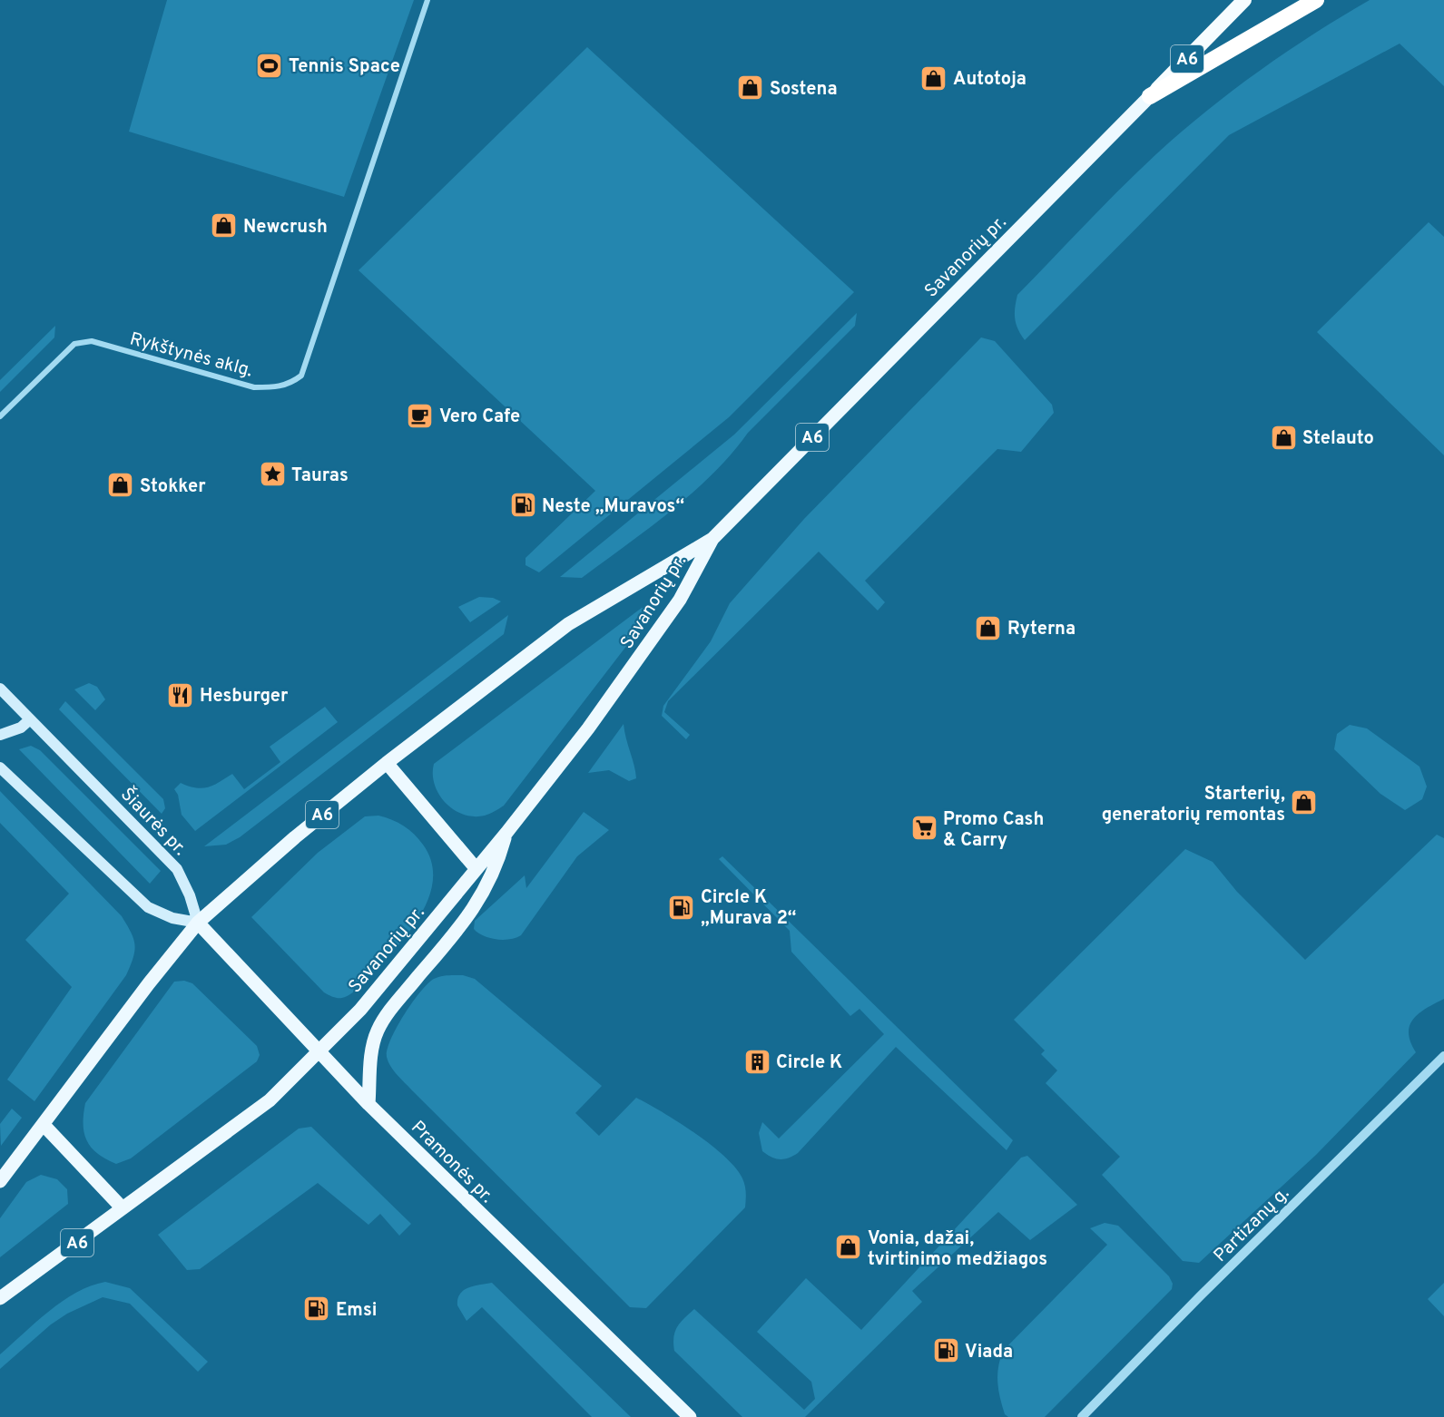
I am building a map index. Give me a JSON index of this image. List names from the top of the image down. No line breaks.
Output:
{"streets":{"highway":["A6","Savanorių pr."],"main road":["Šiaurės pr.","Pramonės pr."],"street":["Rykštynės aklg.","Partizanų g."]},"crossings":[["Savanorių pr.","Šiaurės pr."],["Savanorių pr.","Pramonės pr."],["Šiaurės pr.","Pramonės pr."]],"places":{"sports":["Tennis Space"],"shop":["Autotoja","Sostena","Newcrush","Stelauto","Stokker","Ryterna","Starterių, generatorių remontas","Vonia, dažai, tvirtinimo medžiagos"],"cafe":["Vero Cafe"],"place":["Tauras"],"fuel station":["Neste „Muravos“","Circle K „Murava 2“","Emsi","Viada"],"restaurant":["Hesburger"],"supermarket":["Promo Cash & Carry"],"building":["Circle K"]}}
